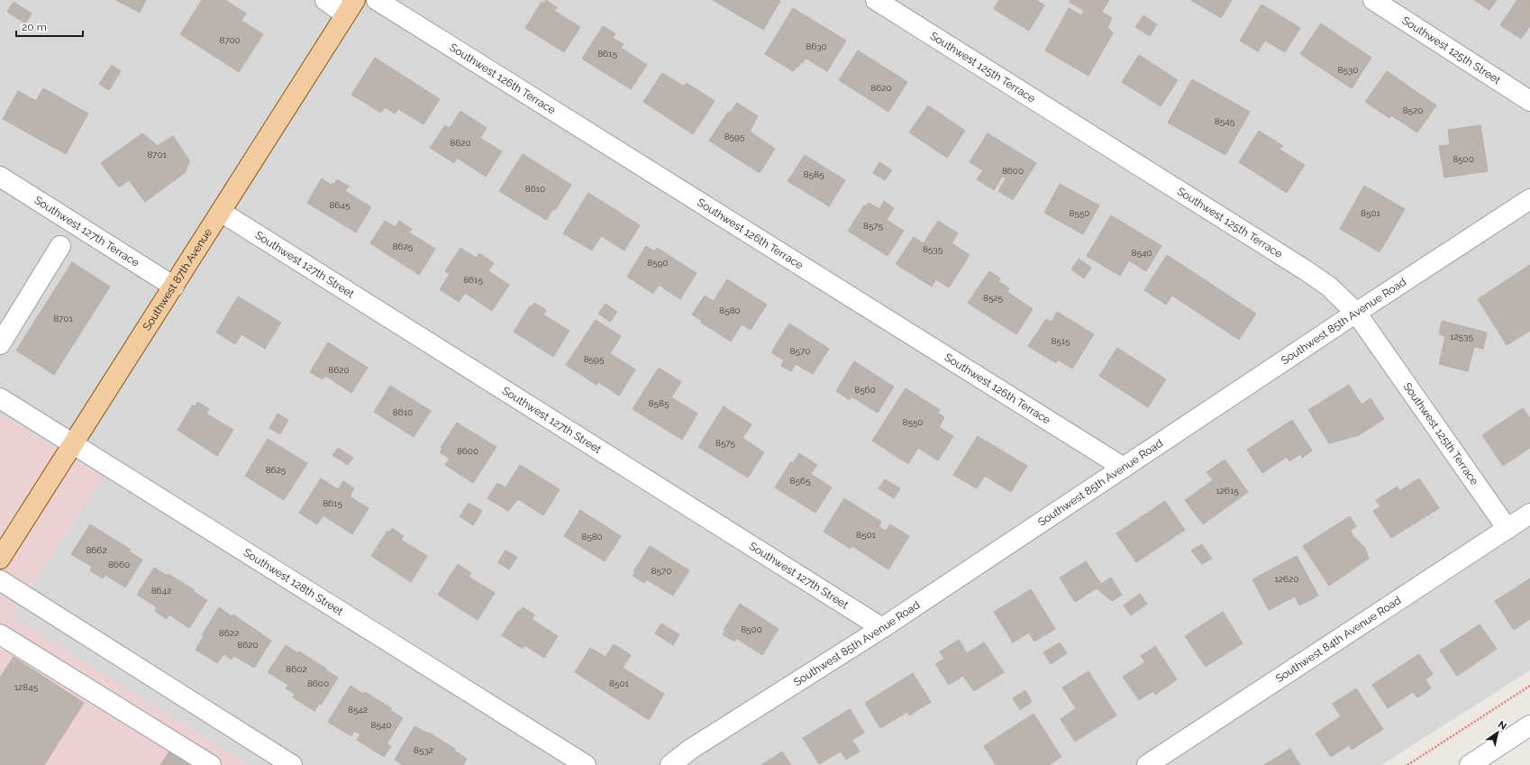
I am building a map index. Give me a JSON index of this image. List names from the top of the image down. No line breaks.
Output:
{"streets":{"main road":["Southwest 87th Avenue"],"street":["Southwest 125th Street","Southwest 125th Terrace","Southwest 126th Terrace","Southwest 127th Terrace","Southwest 127th Street","Southwest 85th Avenue Road","Southwest 128th Street","Southwest 84th Avenue Road"]},"crossings":[["Southwest 125th Terrace","Southwest 85th Avenue Road"],["Southwest 125th Terrace","Southwest 84th Avenue Road"],["Southwest 126th Terrace","Southwest 85th Avenue Road"],["Southwest 127th Terrace","Southwest 87th Avenue"],["Southwest 127th Street","Southwest 87th Avenue"],["Southwest 127th Street","Southwest 85th Avenue Road"],["Southwest 87th Avenue","Southwest 128th Street"]],"house_numbers":["8700","8630","8615","8530","8620","8520","8545","8595","8620","8701","8500","8600","8585","8610","8645","8550","8501","8575","8625","8535","8540","8590","8615","8525","8580","8701","12535","8515","8570","8595","8620","8560","8585","8610","8550","8575","8600","8625","8565","12615","8615","8501","8580","8662","8660","8570","12620","8642","8500","8622","8620","8602","8600","8501","12845","8542","8540","8532"],"scale_bar":"20 m","north":"top right"}
